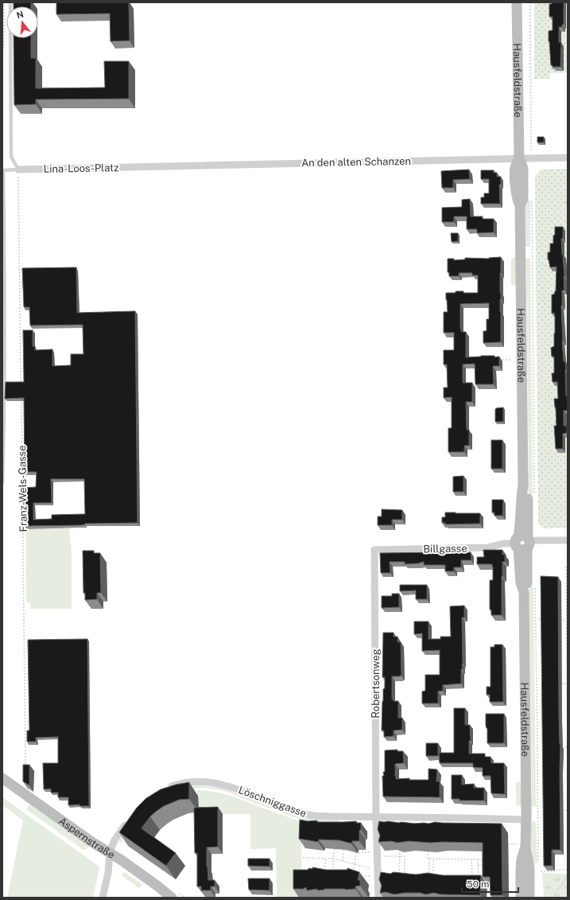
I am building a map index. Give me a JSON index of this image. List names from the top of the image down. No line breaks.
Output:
{"streets":{"street":["Hausfeldstraße","An den alten Schanzen","Lina-Loos-Platz","Billgasse","Robertsonweg","Löschniggasse","Aspernstraße"],"path":["Franz-Wels-Gasse"]},"crossings":[["Hausfeldstraße","An den alten Schanzen"],["Hausfeldstraße","Billgasse"],["Hausfeldstraße","Löschniggasse"],["An den alten Schanzen","Lina-Loos-Platz"],["Billgasse","Robertsonweg"],["Robertsonweg","Löschniggasse"]],"scale_bar":"50 m","north":"top"}
